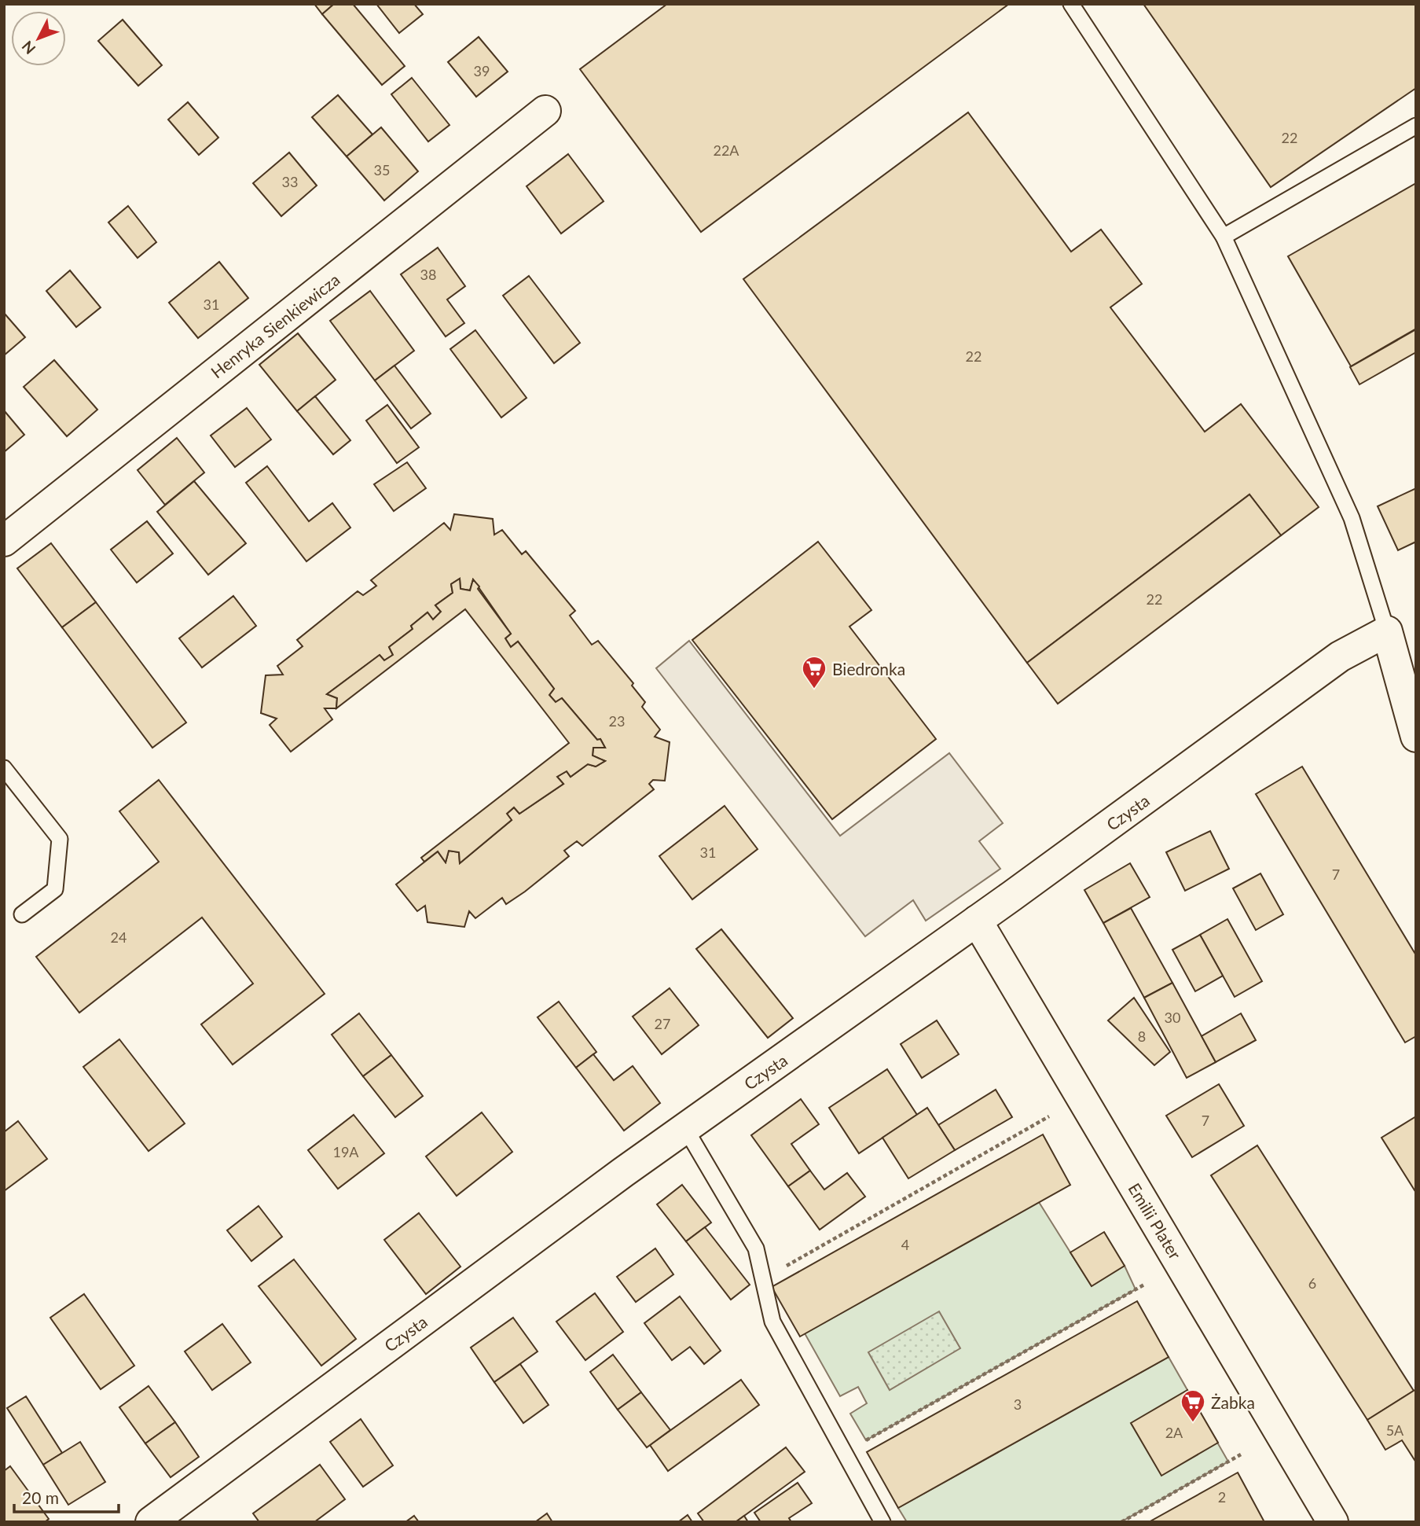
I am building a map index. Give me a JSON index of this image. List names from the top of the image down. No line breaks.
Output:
{"streets":{"street":["Henryka Sienkiewicza","Czysta","Emilii Plater"]},"crossings":[["Czysta","Emilii Plater"]],"places":{"supermarket":["Biedronka","Żabka"]},"house_numbers":["39","22","22A","35","33","38","31","22","22","23","31","7","24","30","27","8","7","19A","4","6","3","5A","2A","2"],"scale_bar":"20 m","north":"bottom left"}
